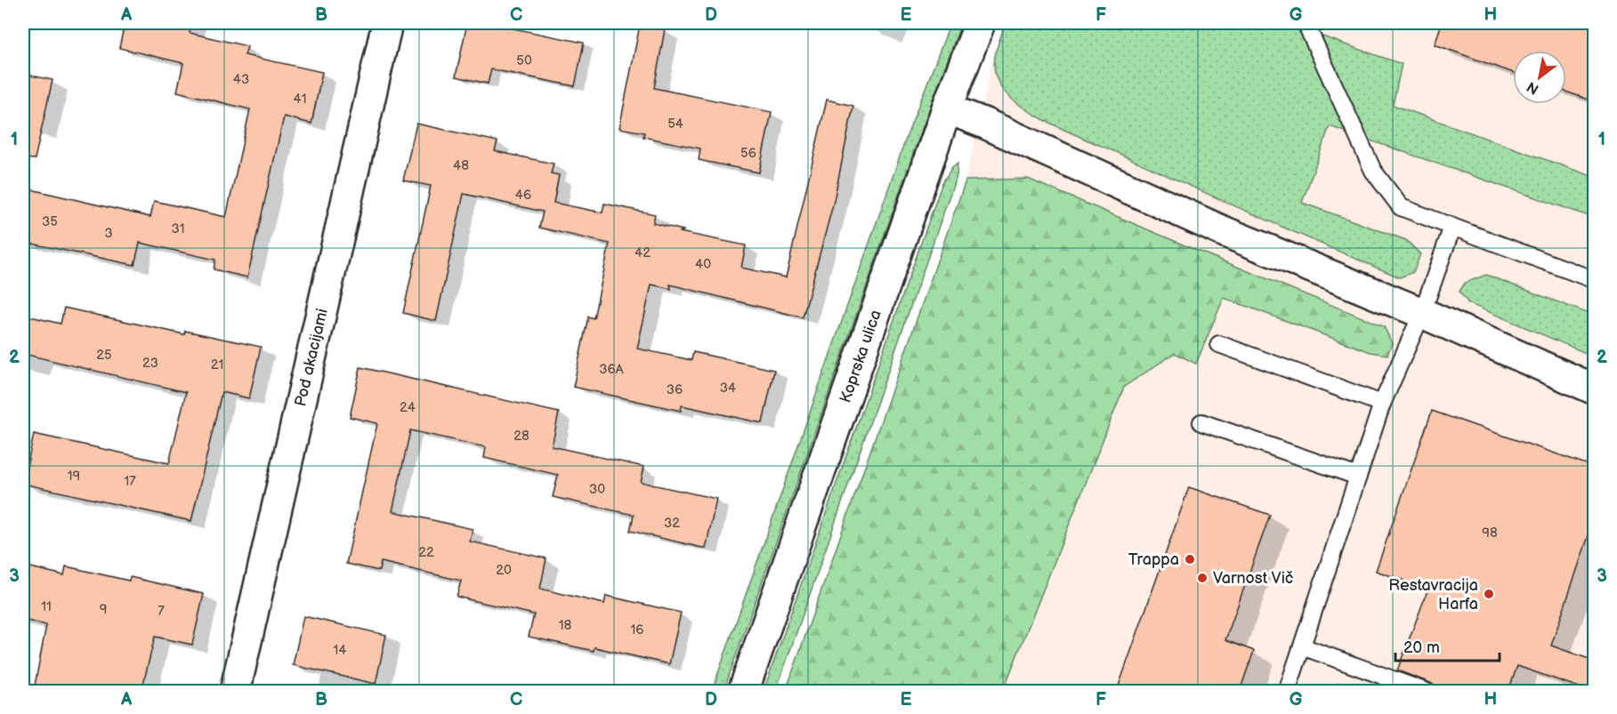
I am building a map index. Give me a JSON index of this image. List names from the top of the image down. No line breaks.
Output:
{"streets":{"street":["Koprska ulica","Pod akacijami"]},"places":["Trappa","Varnost Vič","Restavracija Harfa"],"house_numbers":["50","43","41","54","56","48","46","35","31","3","42","40","25","23","21","36A","34","36","24","28","19","17","30","32","98","22","20","11","9","7","18","16","14"],"scale_bar":"20 m","north":"bottom left","grid":{"columns":["A","B","C","D","E","F","G","H"],"rows":["1","2","3"]}}
